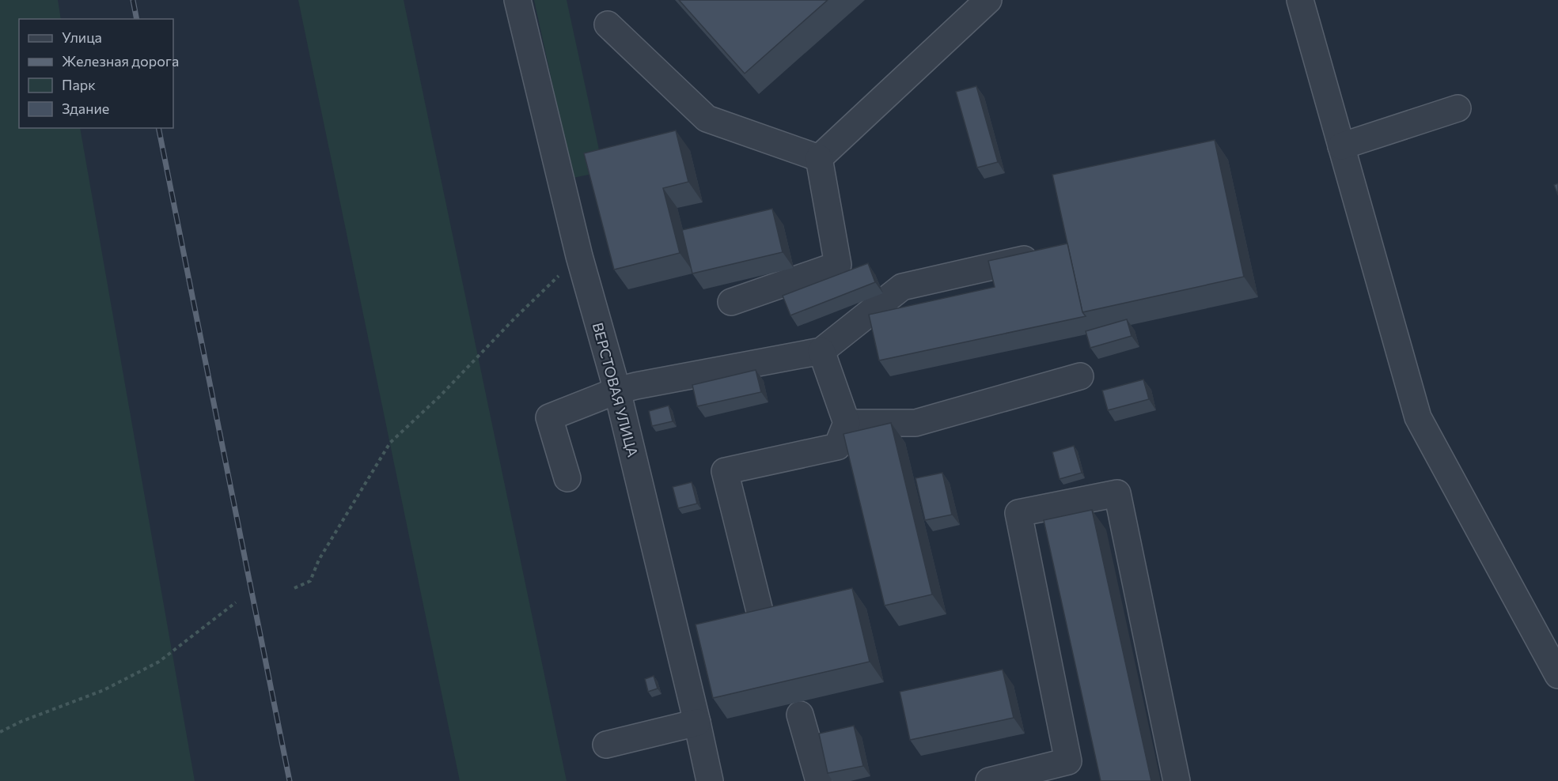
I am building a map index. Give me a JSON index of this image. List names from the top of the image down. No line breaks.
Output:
{"streets":{"street":["ВЕРСТОВАЯ УЛИЦА"]},"legend":["Улица","Железная дорога","Парк","Здание"]}
